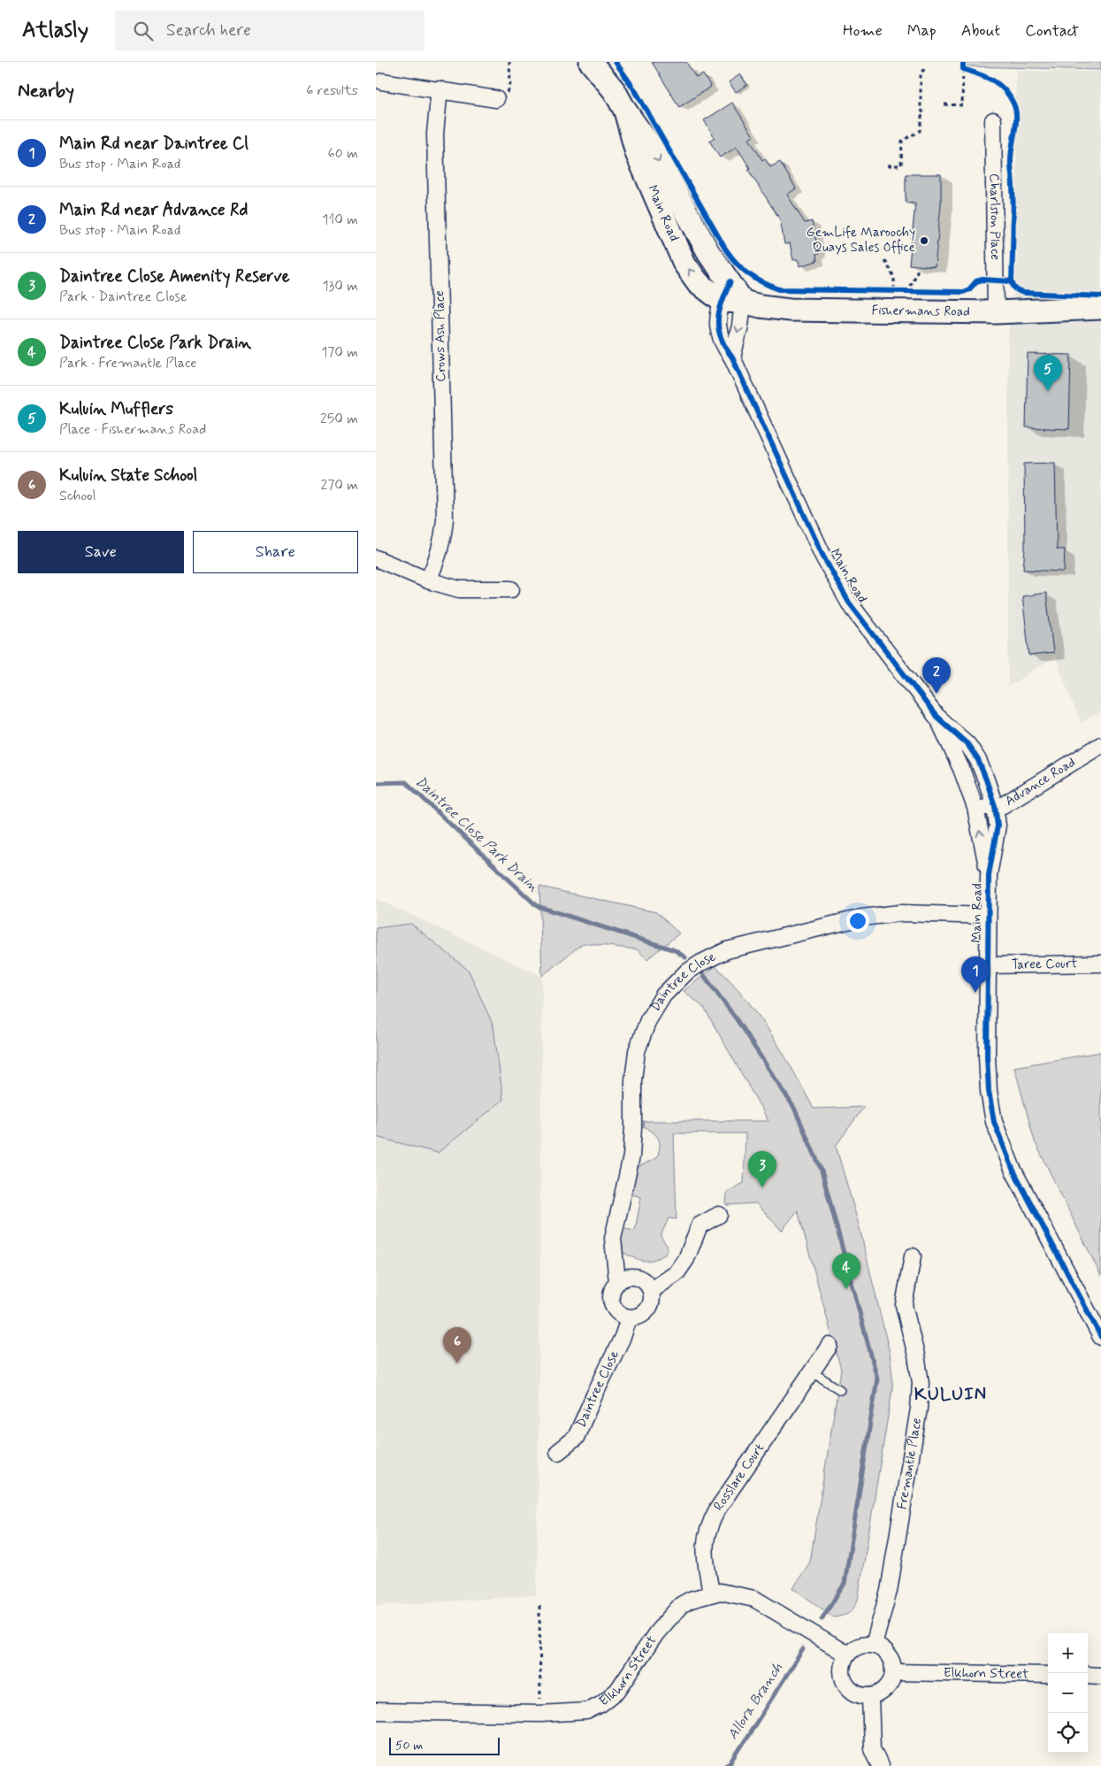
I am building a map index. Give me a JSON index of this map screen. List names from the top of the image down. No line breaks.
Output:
{"streets":{"main road":["Main Road","Fishermans Road"],"street":["Charlston Place","Crows Ash Place","Advance Road","Taree Court","Daintree Close","Fremantle Place","Rosslare Court","Elkhorn Street"]},"crossings":[["Main Road","Fishermans Road"],["Main Road","Advance Road"],["Main Road","Taree Court"],["Main Road","Daintree Close"],["Charlston Place","Fishermans Road"],["Fremantle Place","Elkhorn Street"],["Rosslare Court","Elkhorn Street"]],"districts":["KULUIN"],"water":["Daintree Close Park Drain","Allora Branch"],"places":["GemLife Maroochy Quays Sales Office"],"scale_bar":"50 m","page":{"header":"Atlasly","search":"Search here","nav":["Home","Map","About","Contact"],"heading":["Nearby","6 results"],"list":[{"mark":"1","name":"Main Rd near Daintree Cl","note":"Bus stop · Main Road","value":"60 m"},{"mark":"2","name":"Main Rd near Advance Rd","note":"Bus stop · Main Road","value":"110 m"},{"mark":"3","name":"Daintree Close Amenity Reserve","note":"Park · Daintree Close","value":"130 m"},{"mark":"4","name":"Daintree Close Park Drain","note":"Park · Fremantle Place","value":"170 m"},{"mark":"5","name":"Kuluin Mufflers","note":"Place · Fishermans Road","value":"250 m"},{"mark":"6","name":"Kuluin State School","note":"School","value":"270 m"}],"pins":["5","2","1","3","4","6"],"buttons":["Save","Share"],"map_buttons":["+","−"],"scale":"50 m"}}
